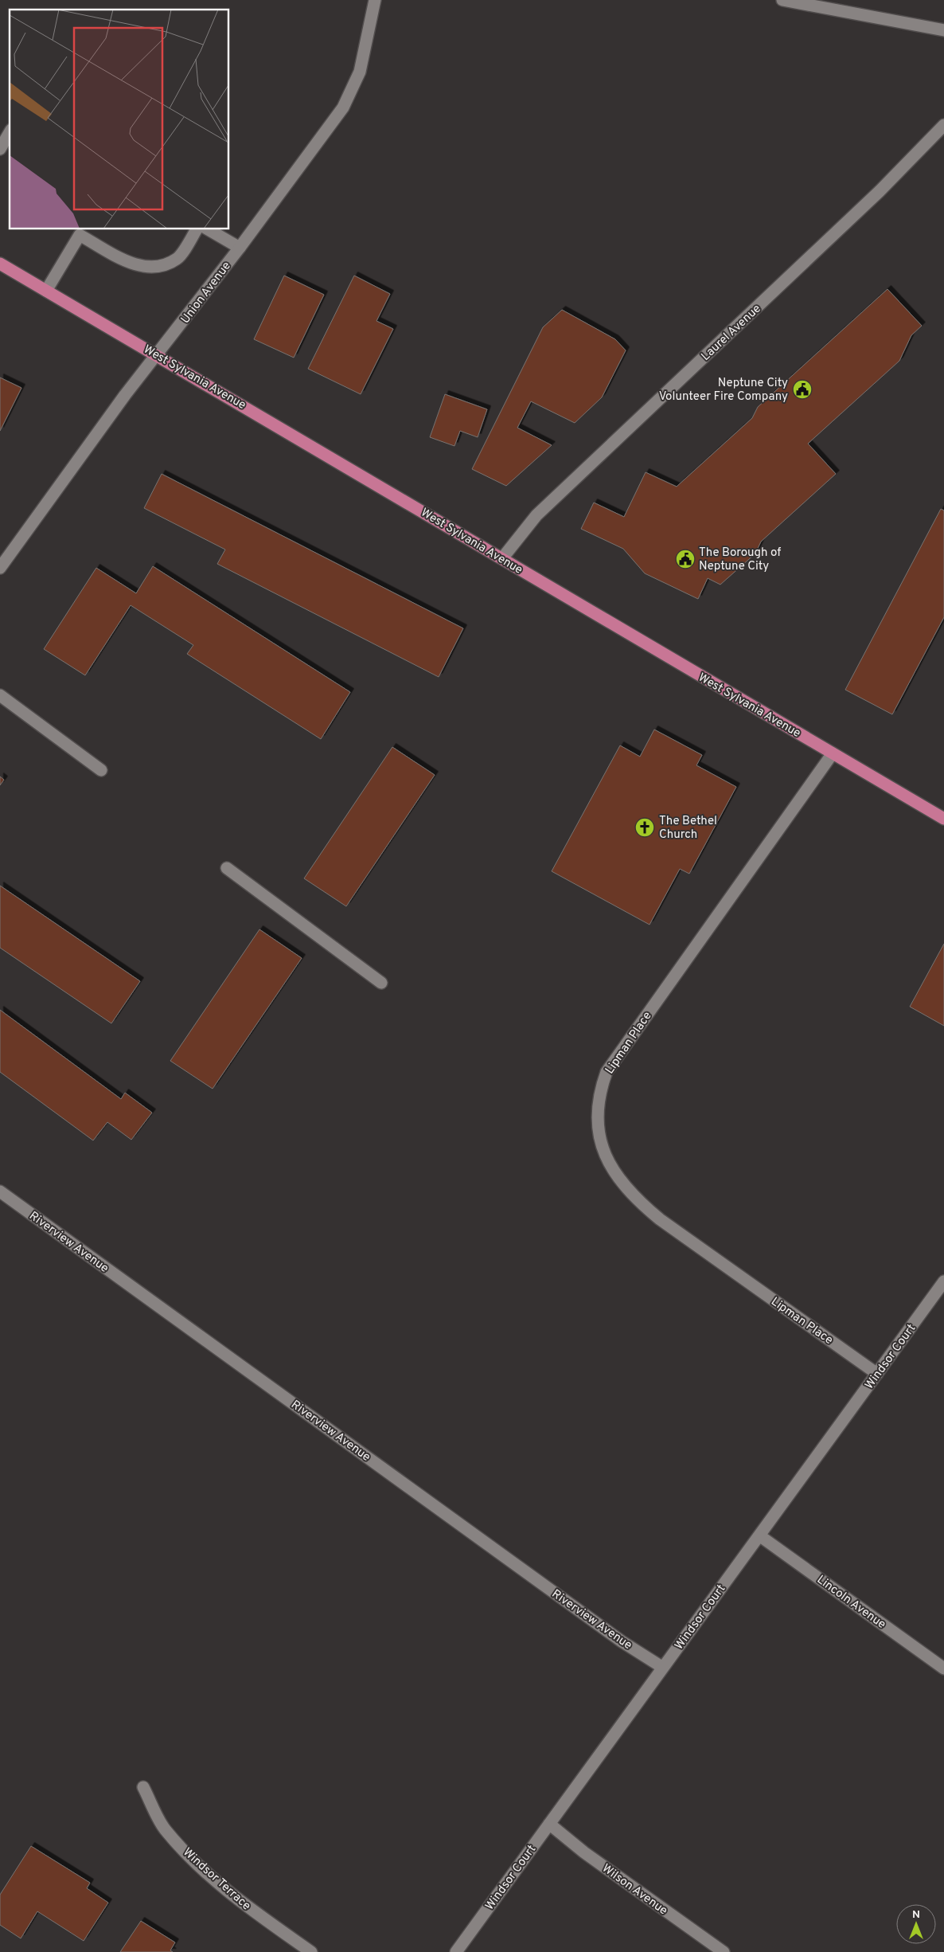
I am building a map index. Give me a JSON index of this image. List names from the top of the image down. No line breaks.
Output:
{"streets":{"main road":["West Sylvania Avenue"],"street":["Union Avenue","Laurel Avenue","Lipman Place","Riverview Avenue","Windsor Court","Lincoln Avenue","Windsor Terrace","Wilson Avenue"]},"crossings":[["Union Avenue","West Sylvania Avenue"],["Laurel Avenue","West Sylvania Avenue"],["West Sylvania Avenue","Lipman Place"],["Lipman Place","Windsor Court"],["Riverview Avenue","Windsor Court"],["Windsor Court","Lincoln Avenue"],["Windsor Court","Wilson Avenue"]],"places":{"public building":["Neptune City Volunteer Fire Company","The Borough of Neptune City"],"church":["The Bethel Church"]},"north":"top"}
